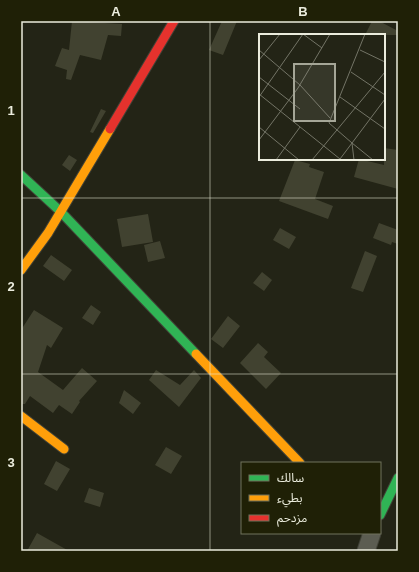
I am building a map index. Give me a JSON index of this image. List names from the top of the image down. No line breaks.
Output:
{"legend":["سالك","بطيء","مزدحم"],"grid":{"columns":["A","B"],"rows":["1","2","3"]}}
